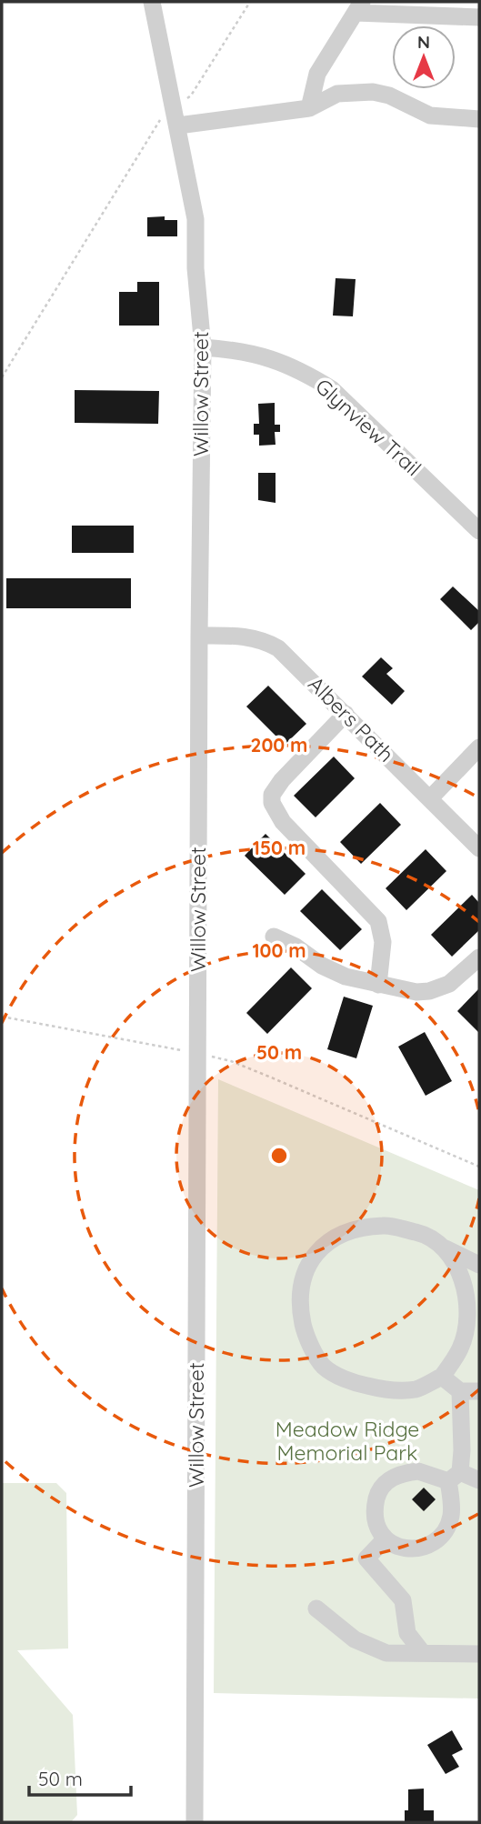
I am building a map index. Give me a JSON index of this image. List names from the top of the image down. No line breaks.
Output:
{"streets":{"street":["Willow Street","Glynview Trail","Albers Path"]},"crossings":[["Willow Street","Glynview Trail"],["Willow Street","Albers Path"]],"parks":["Meadow Ridge Memorial Park"],"scale_bar":"50 m","north":"top","rings":["200 m","150 m","100 m","50 m"]}
